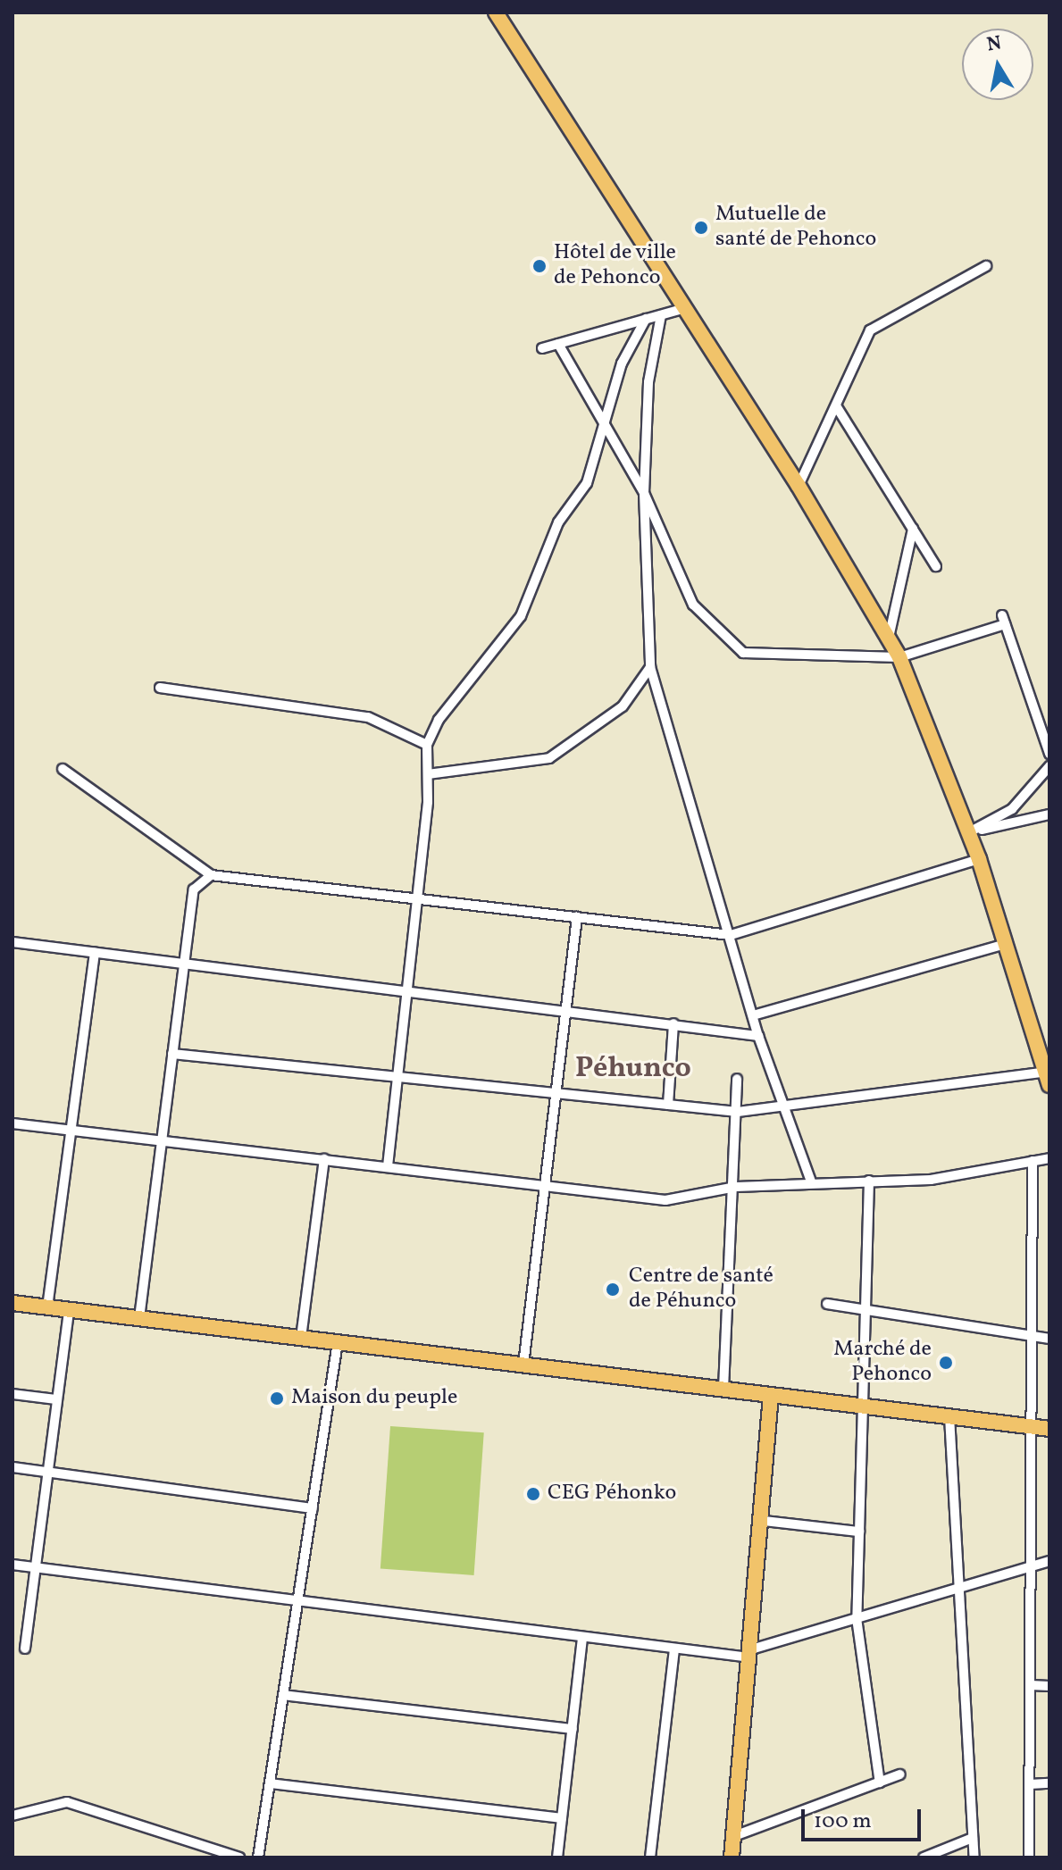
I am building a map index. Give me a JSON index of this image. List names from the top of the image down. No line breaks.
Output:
{"districts":["Péhunco"],"places":["Mutuelle de santé de Pehonco","Hôtel de ville de Pehonco","Centre de santé de Péhunco","Marché de Pehonco","Maison du peuple","CEG Péhonko"],"scale_bar":"100 m","north":"top"}
